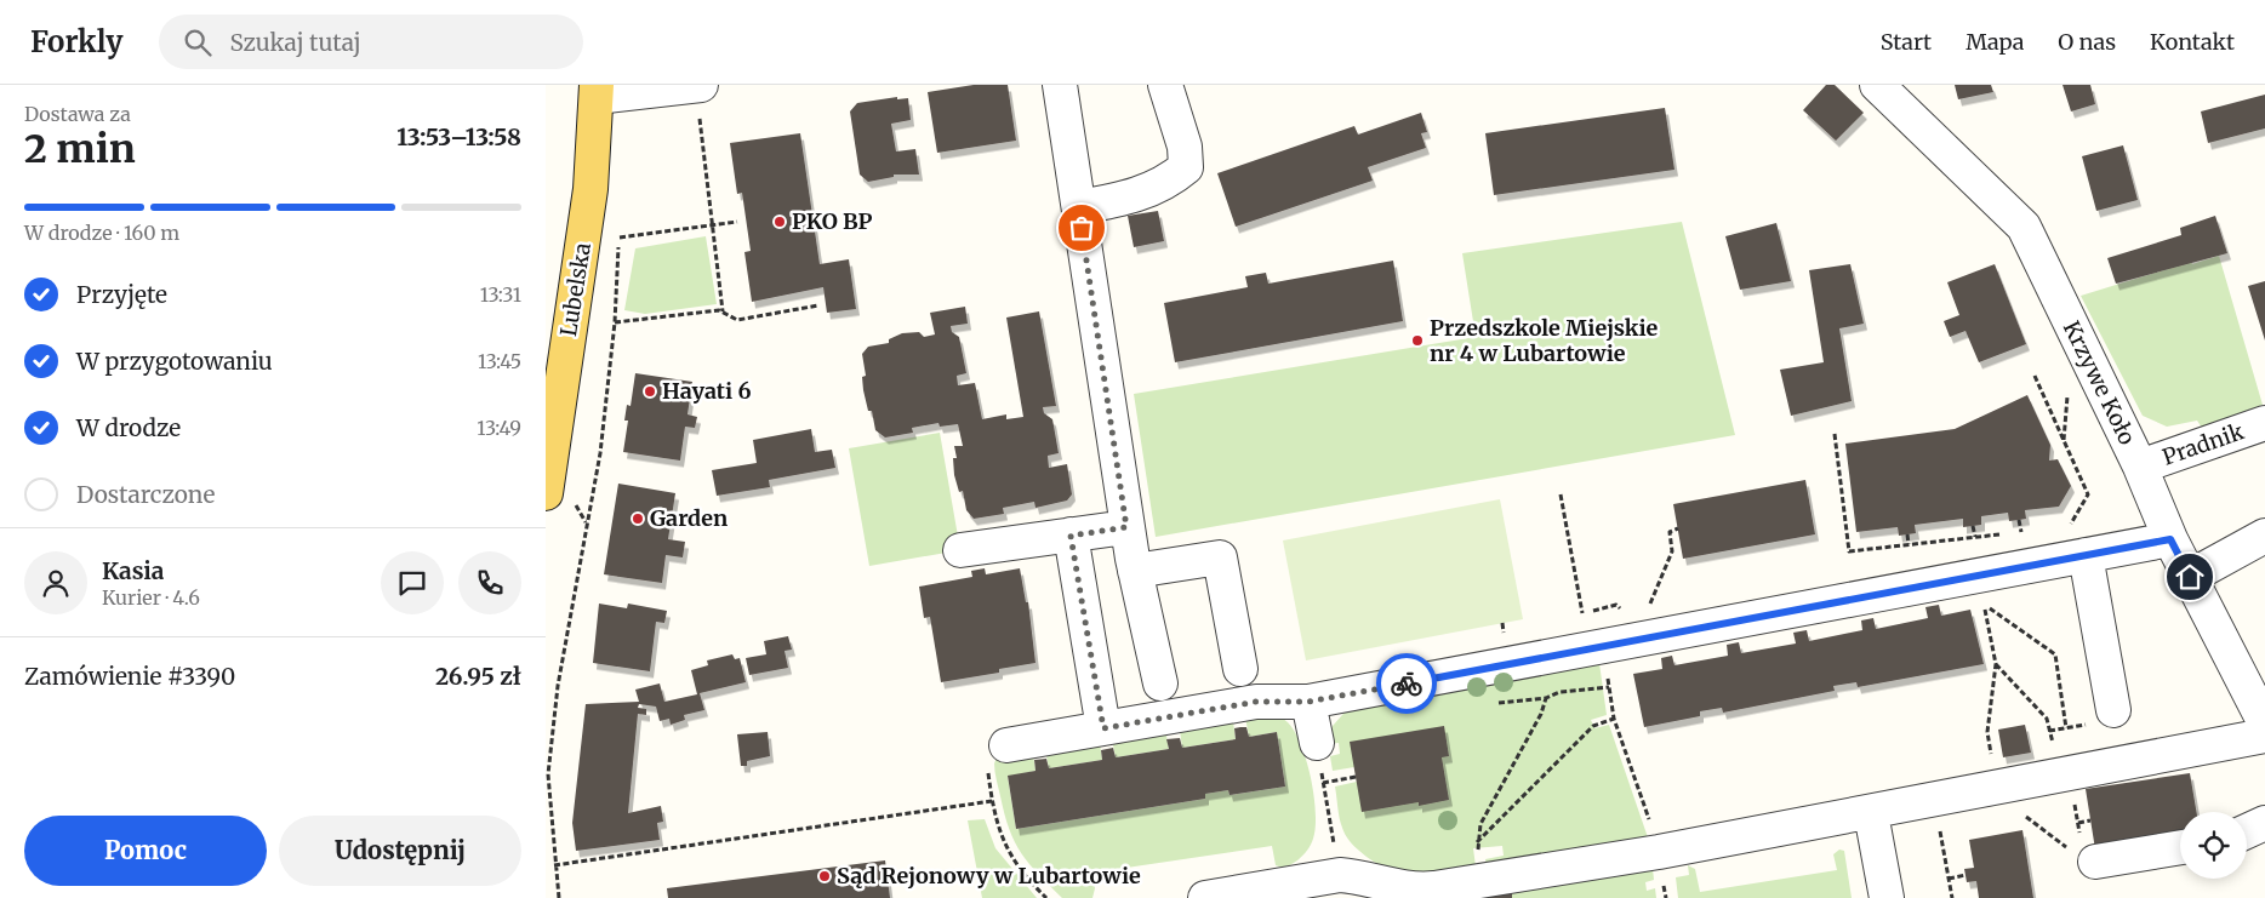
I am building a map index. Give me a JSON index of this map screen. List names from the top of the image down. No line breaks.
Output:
{"streets":{"main road":["Lubelska"],"street":["Krzywe Koło","Pradnik"]},"crossings":[["Krzywe Koło","Pradnik"]],"places":["PKO BP","Przedszkole Miejskie nr 4 w Lubartowie","Hayati 6","Garden","Sąd Rejonowy w Lubartowie"],"page":{"header":"Forkly","search":"Szukaj tutaj","nav":["Start","Mapa","O nas","Kontakt"],"heading":["2 min","Dostawa za","13:53–13:58"],"panel":["Kasia","Kurier · 4.6","Zamówienie #3390","26.95 zł"],"bar":"W drodze · 160 m","list":[["Przyjęte","13:31"],["W przygotowaniu","13:45"],["W drodze","13:49"],"Dostarczone"],"buttons":["Pomoc","Udostępnij"]}}
